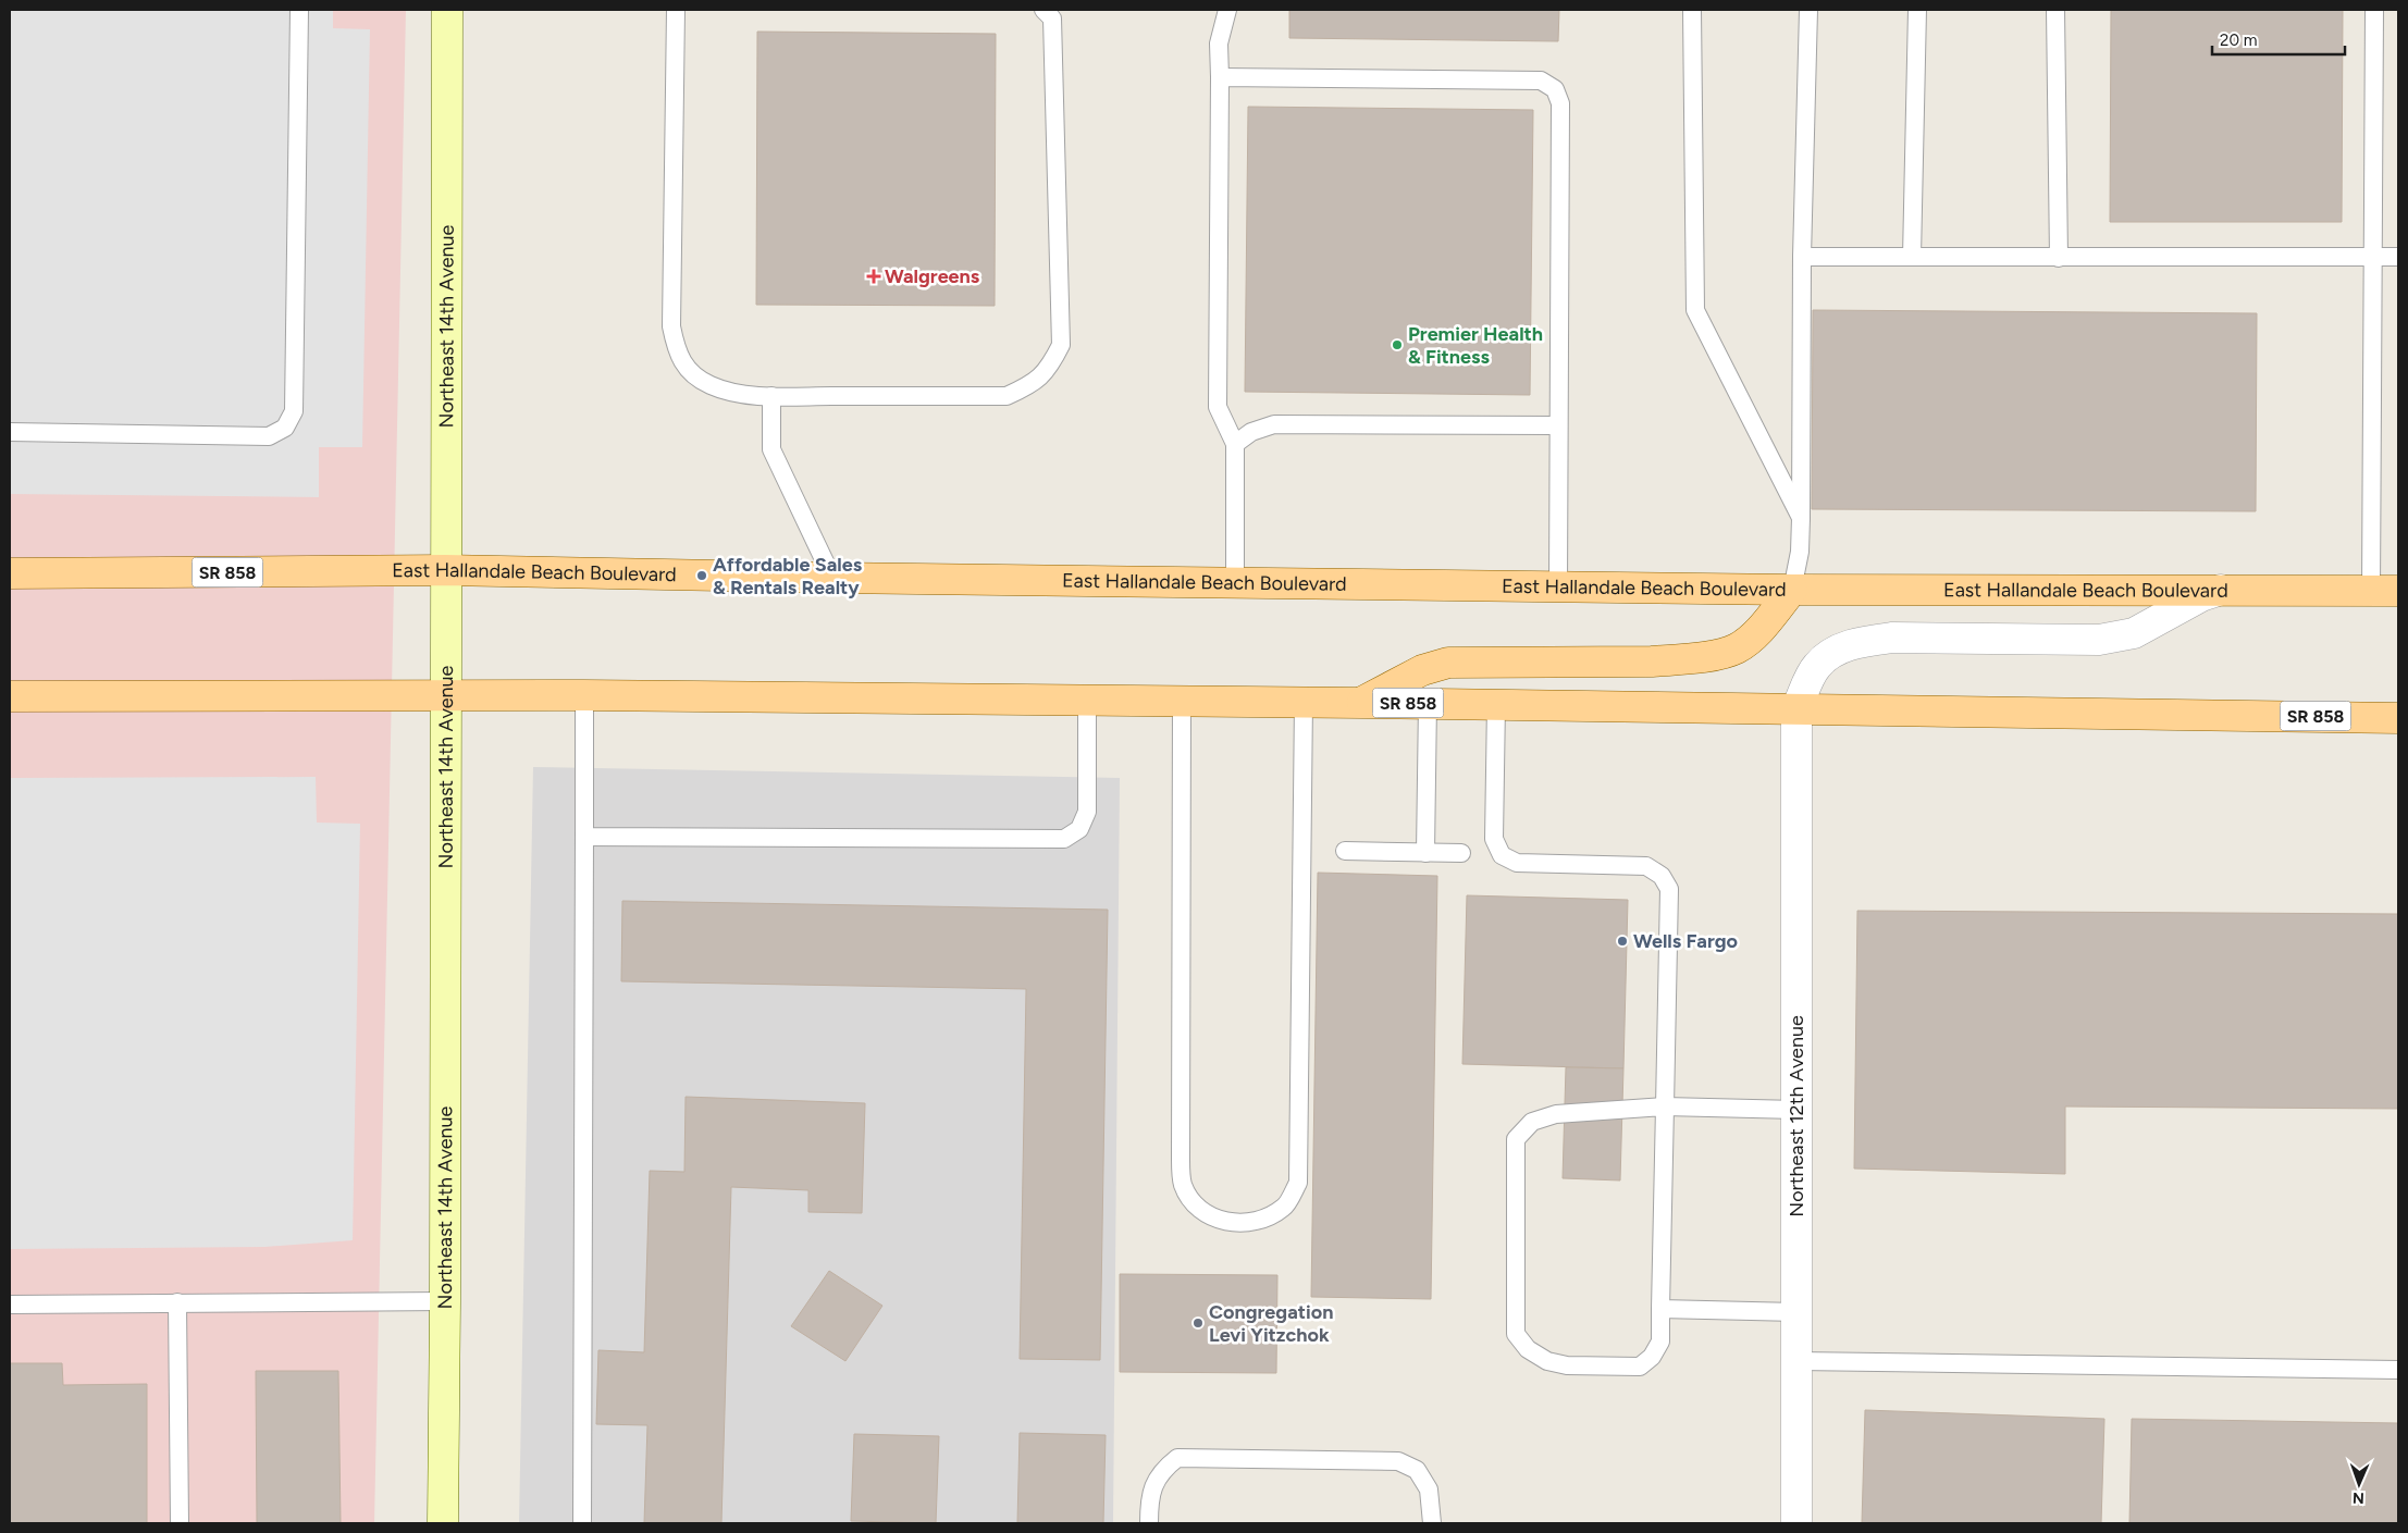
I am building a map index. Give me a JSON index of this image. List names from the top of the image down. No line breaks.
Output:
{"streets":{"main road":["SR 858","East Hallandale Beach Boulevard"],"street":["Northeast 14th Avenue","Northeast 12th Avenue"]},"crossings":[["Northeast 14th Avenue","SR 858"],["Northeast 14th Avenue","East Hallandale Beach Boulevard"],["SR 858","Northeast 12th Avenue"]],"places":{"health":["Walgreens"],"other":["Premier Health & Fitness","Affordable Sales & Rentals Realty","Wells Fargo","Congregation Levi Yitzchok"]},"scale_bar":"20 m","north":"bottom"}
